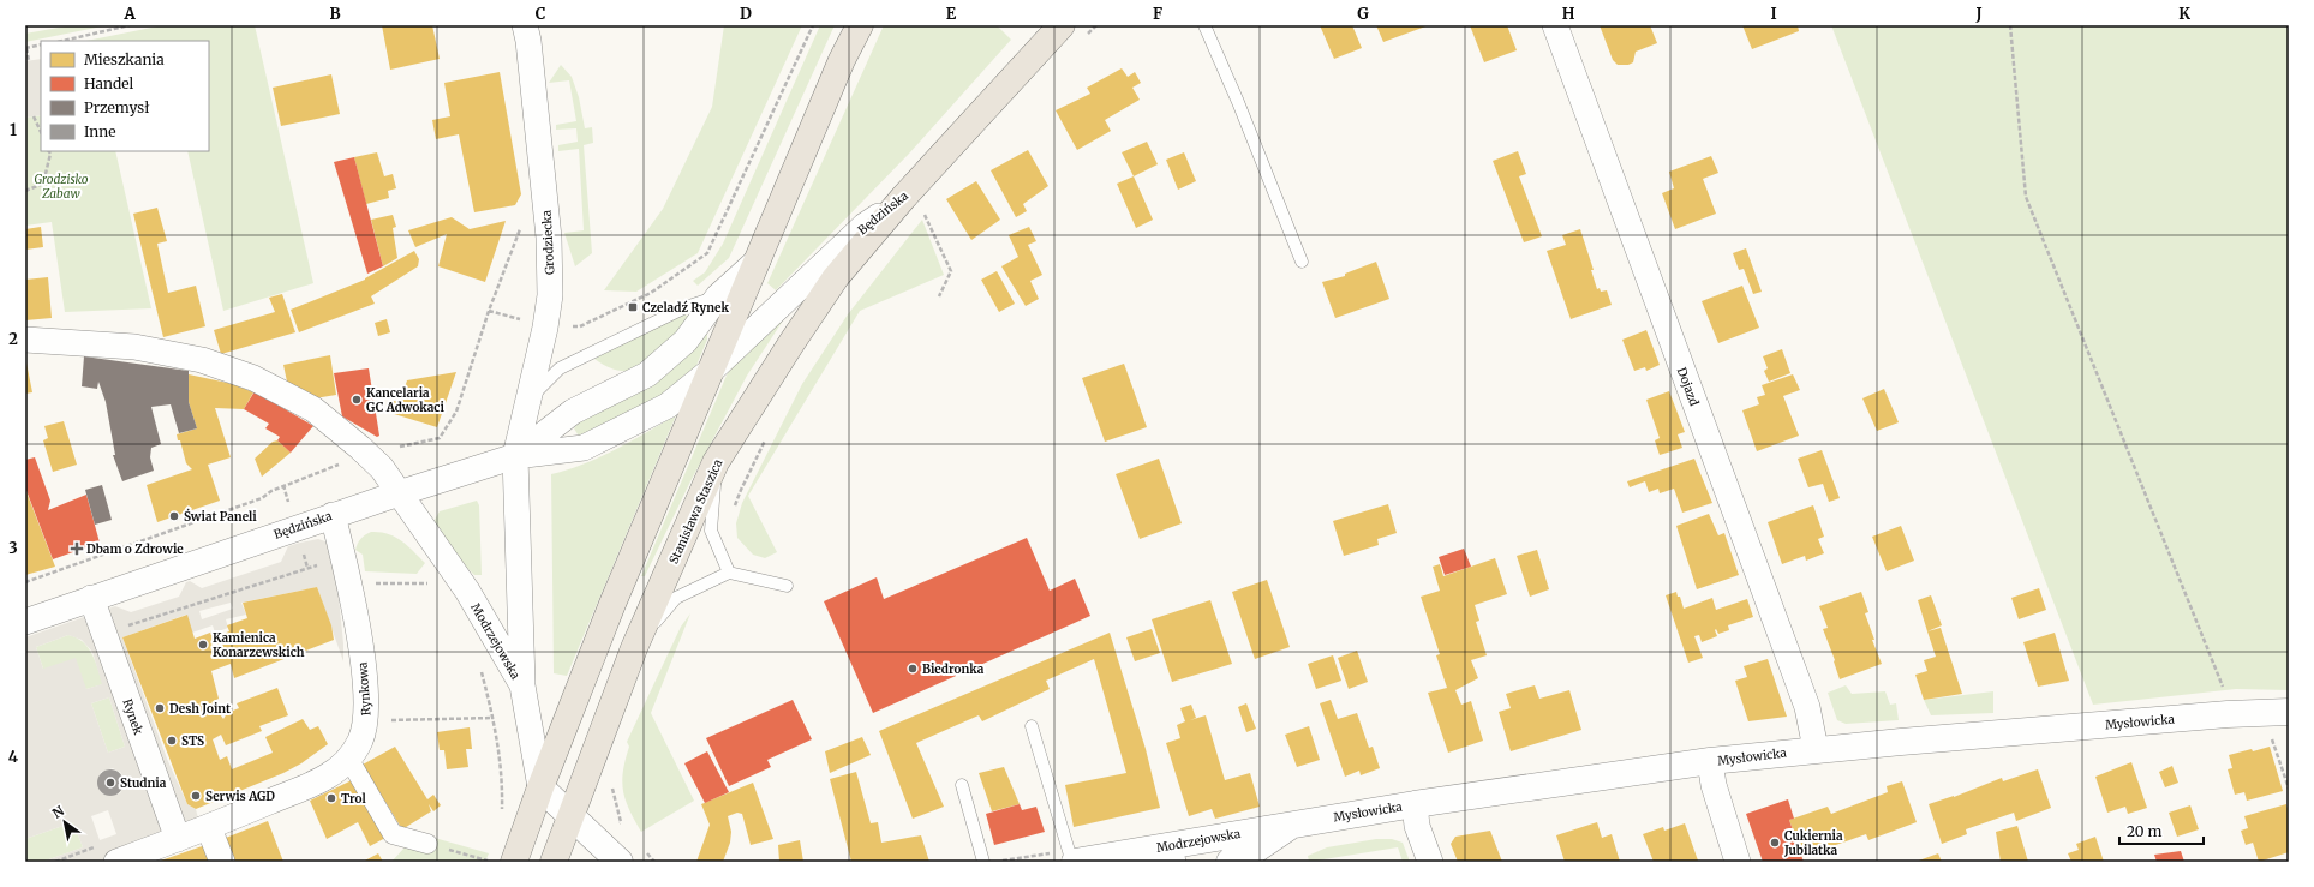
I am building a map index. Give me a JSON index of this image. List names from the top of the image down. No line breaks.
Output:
{"streets":{"main road":["Będzińska","Stanisława Staszica"],"street":["Grodziecka","Dojazd","Modrzejowska","Rynkowa","Rynek","Mysłowicka"]},"crossings":[["Będzińska","Grodziecka"],["Będzińska","Stanisława Staszica"],["Będzińska","Modrzejowska"],["Będzińska","Rynkowa"],["Będzińska","Rynek"],["Grodziecka","Modrzejowska"],["Dojazd","Mysłowicka"],["Modrzejowska","Mysłowicka"],["Rynkowa","Rynek"]],"parks":["Grodzisko Zabaw"],"places":{"transit":["Czeladź Rynek"],"other":["Kancelaria GC Adwokaci","Świat Paneli","Kamienica Konarzewskich","Biedronka","Desh Joint","STS","Studnia","Serwis AGD","Trol","Cukiernia Jubilatka"],"health":["Dbam o Zdrowie"]},"legend":["Mieszkania","Handel","Przemysł","Inne"],"scale_bar":"20 m","north":"top left","grid":{"columns":["A","B","C","D","E","F","G","H","I","J","K"],"rows":["1","2","3","4"]}}
